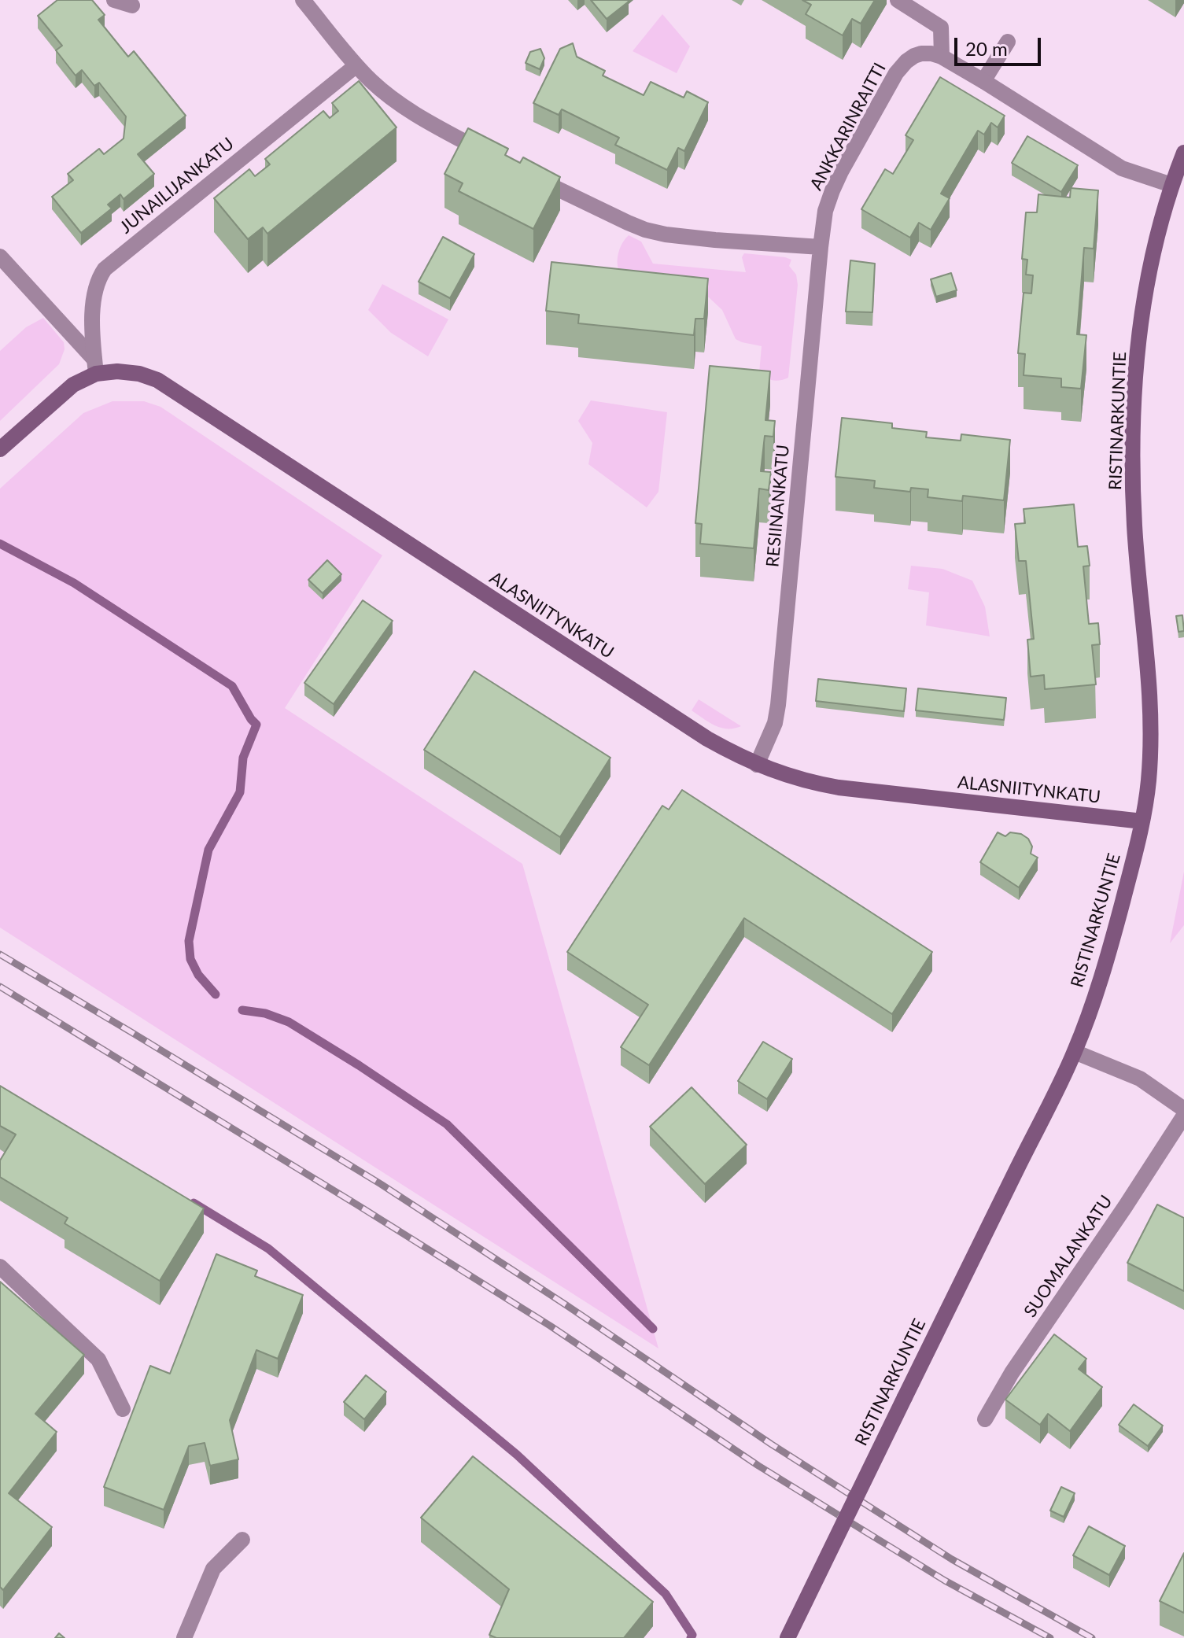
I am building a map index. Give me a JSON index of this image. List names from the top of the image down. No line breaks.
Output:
{"streets":{"main road":["RISTINARKUNTIE","ALASNIITYNKATU"],"street":["ANKKARINRAITTI","JUNAILIJANKATU","RESIINANKATU","SUOMALANKATU"]},"crossings":[["ANKKARINRAITTI","RESIINANKATU"],["JUNAILIJANKATU","ALASNIITYNKATU"],["RISTINARKUNTIE","ALASNIITYNKATU"],["RESIINANKATU","ALASNIITYNKATU"]],"scale_bar":"20 m"}
